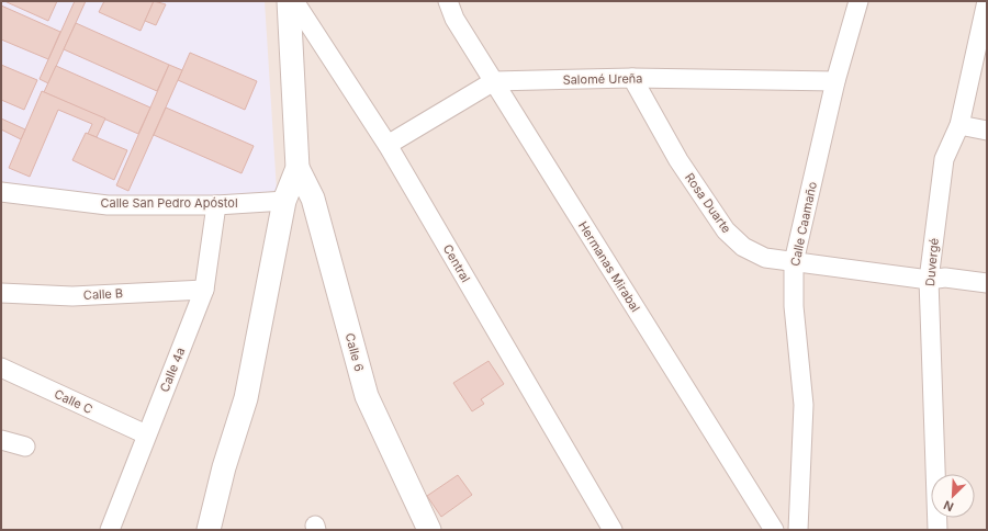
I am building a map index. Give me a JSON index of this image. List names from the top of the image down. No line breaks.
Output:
{"streets":{"street":["Salomé Ureña","Calle San Pedro Apóstol","Rosa Duarte","Calle Caamaño","Duvergé","Central","Hermanas Mirabal","Calle B","Calle 6","Calle 4a","Calle C"]},"crossings":[["Salomé Ureña","Rosa Duarte"],["Salomé Ureña","Calle Caamaño"],["Salomé Ureña","Central"],["Salomé Ureña","Hermanas Mirabal"],["Calle San Pedro Apóstol","Calle 4a"],["Rosa Duarte","Calle Caamaño"],["Rosa Duarte","Duvergé"],["Calle B","Calle 4a"],["Calle 4a","Calle C"]],"north":"bottom left"}
